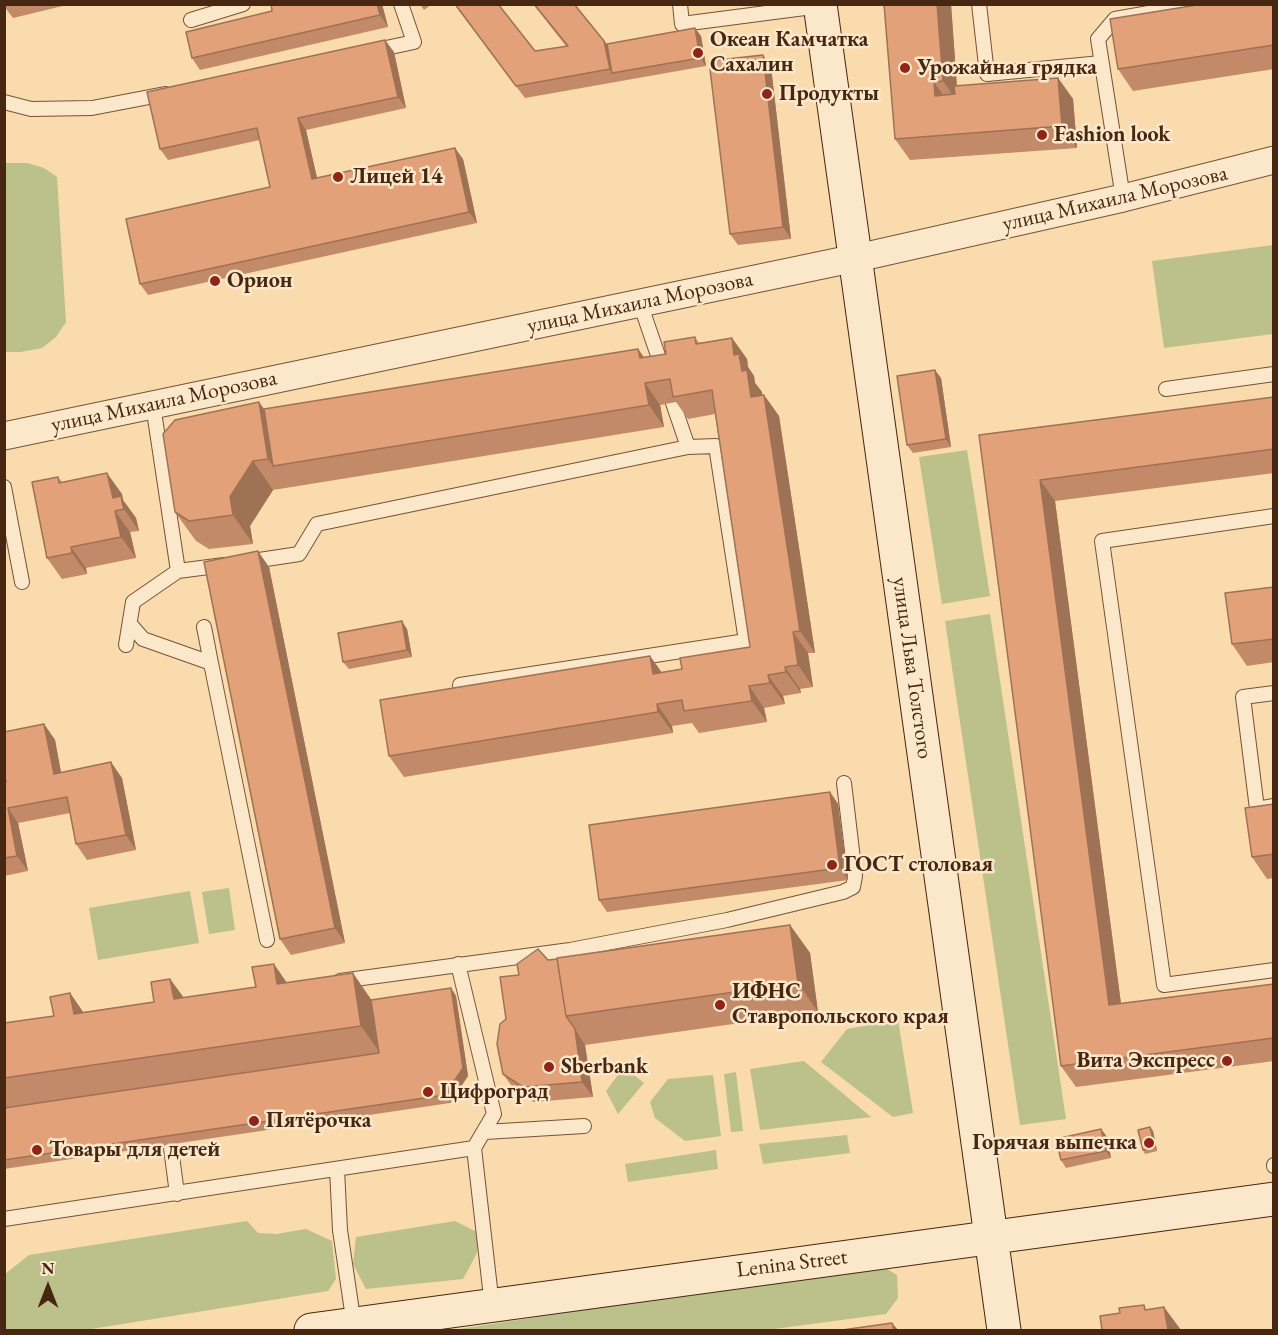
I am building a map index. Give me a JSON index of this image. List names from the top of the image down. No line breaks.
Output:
{"streets":{"street":["улица Михаила Морозова","улица Льва Толстого","Lenina Street"]},"crossings":[["улица Михаила Морозова","улица Льва Толстого"],["улица Льва Толстого","Lenina Street"]],"places":["Океан Камчатка Сахалин","Урожайная грядка","Продукты","Fashion look","Лицей 14","Орион","ГОСТ столовая","ИФНС Ставропольского края","Вита Экспресс","Sberbank","Цифроград","Пятёрочка","Горячая выпечка","Товары для детей"],"north":"top"}
